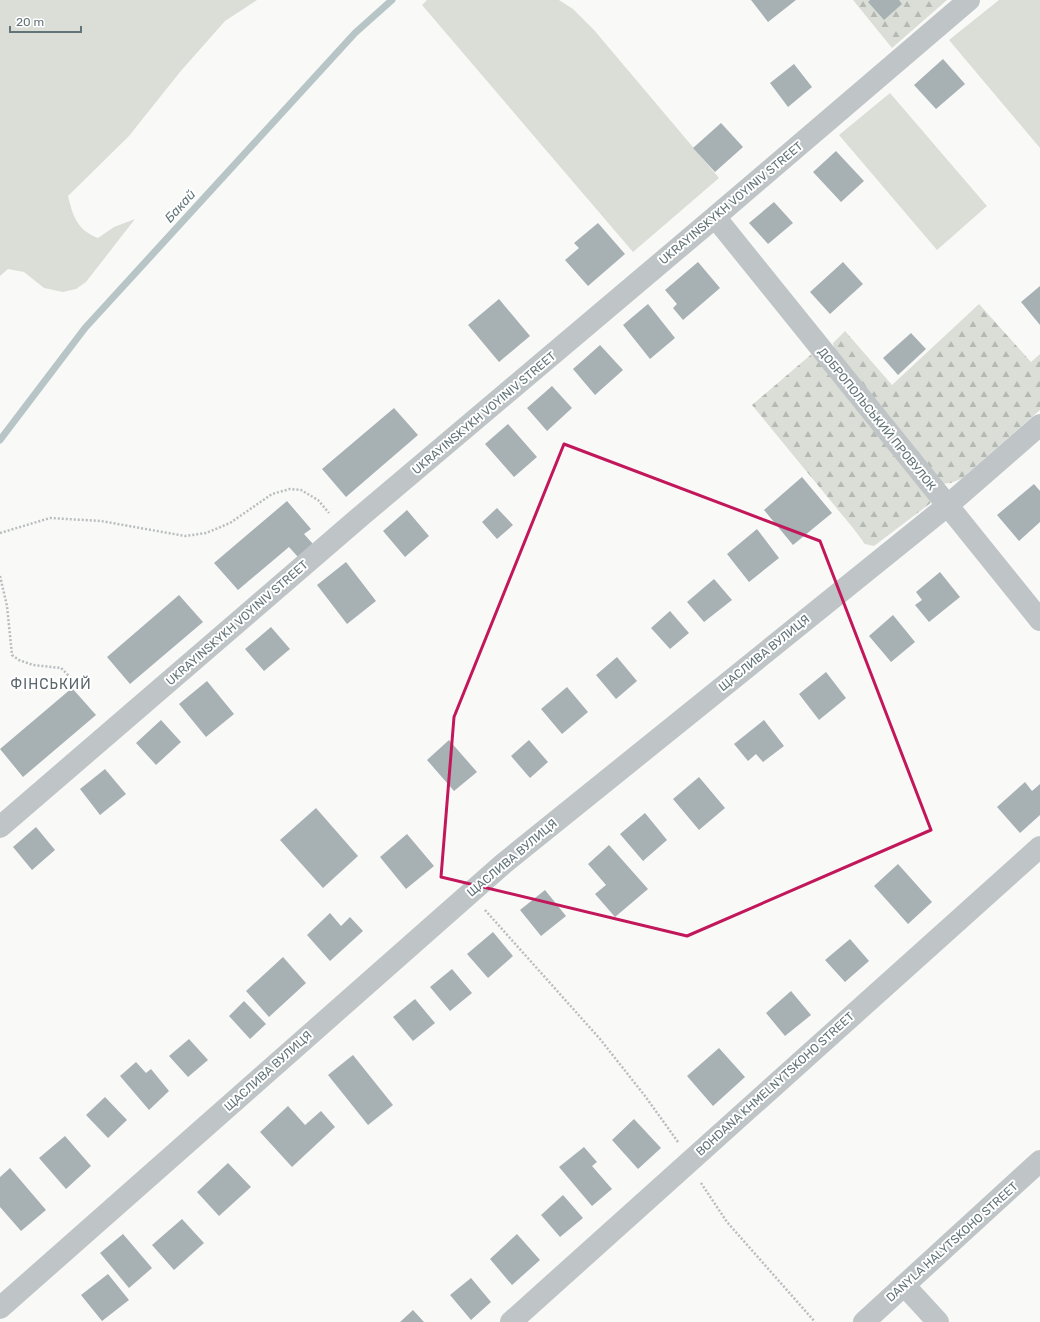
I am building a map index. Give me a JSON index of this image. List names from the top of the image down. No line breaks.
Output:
{"streets":{"street":["UKRAYINSKYKH VOYINIV STREET","ДОБРОПОЛЬСЬКИЙ ПРОВУЛОК","ЩАСЛИВА ВУЛИЦЯ","BOHDANA KHMELNYTSKOHO STREET","DANYLA HALYTSKOHO STREET"]},"crossings":[["UKRAYINSKYKH VOYINIV STREET","ДОБРОПОЛЬСЬКИЙ ПРОВУЛОК"],["ДОБРОПОЛЬСЬКИЙ ПРОВУЛОК","ЩАСЛИВА ВУЛИЦЯ"]],"districts":["ФІНСЬКИЙ"],"water":["Бакай"],"scale_bar":"20 m"}
